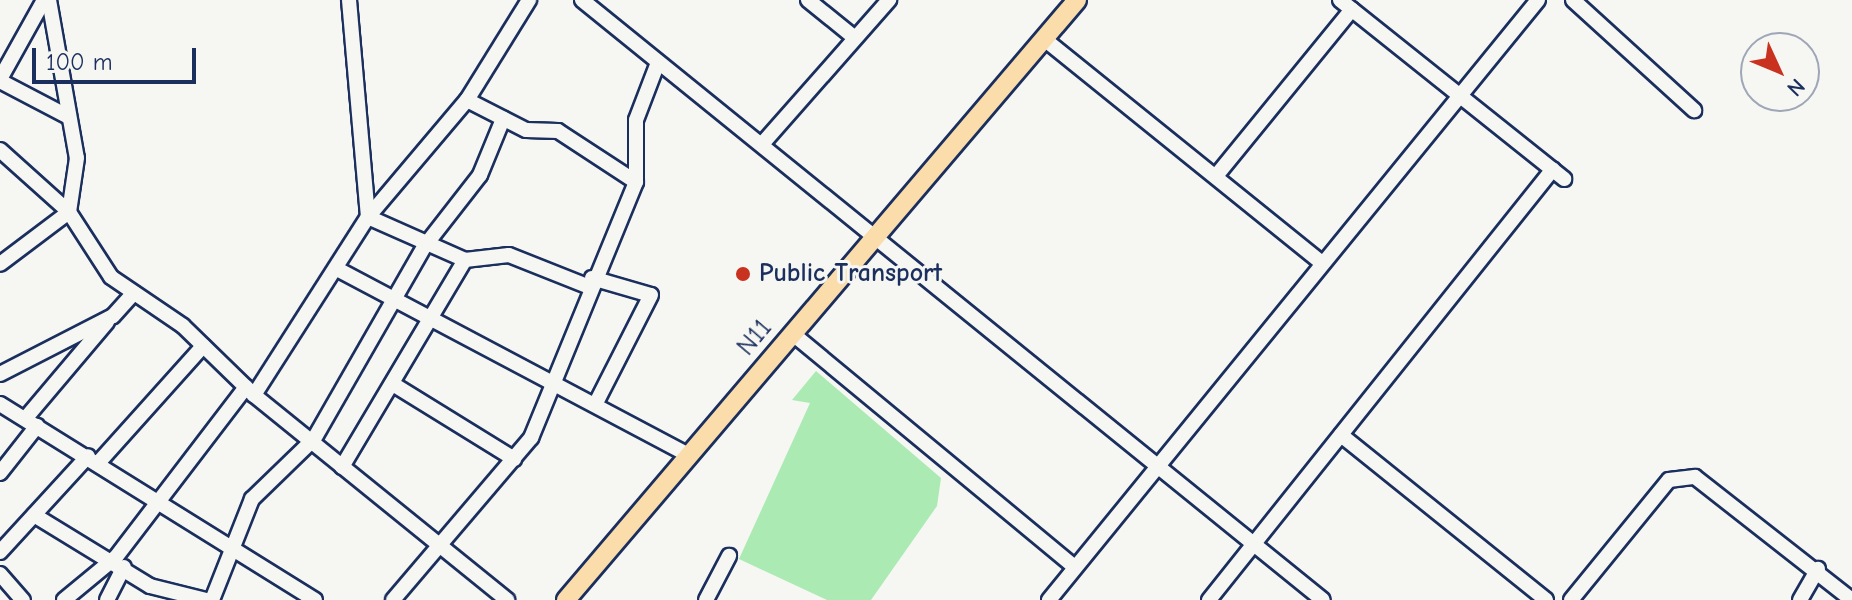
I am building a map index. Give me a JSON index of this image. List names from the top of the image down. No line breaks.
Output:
{"streets":{"main road":["N11"]},"places":["Public Transport"],"scale_bar":"100 m","north":"bottom right"}
